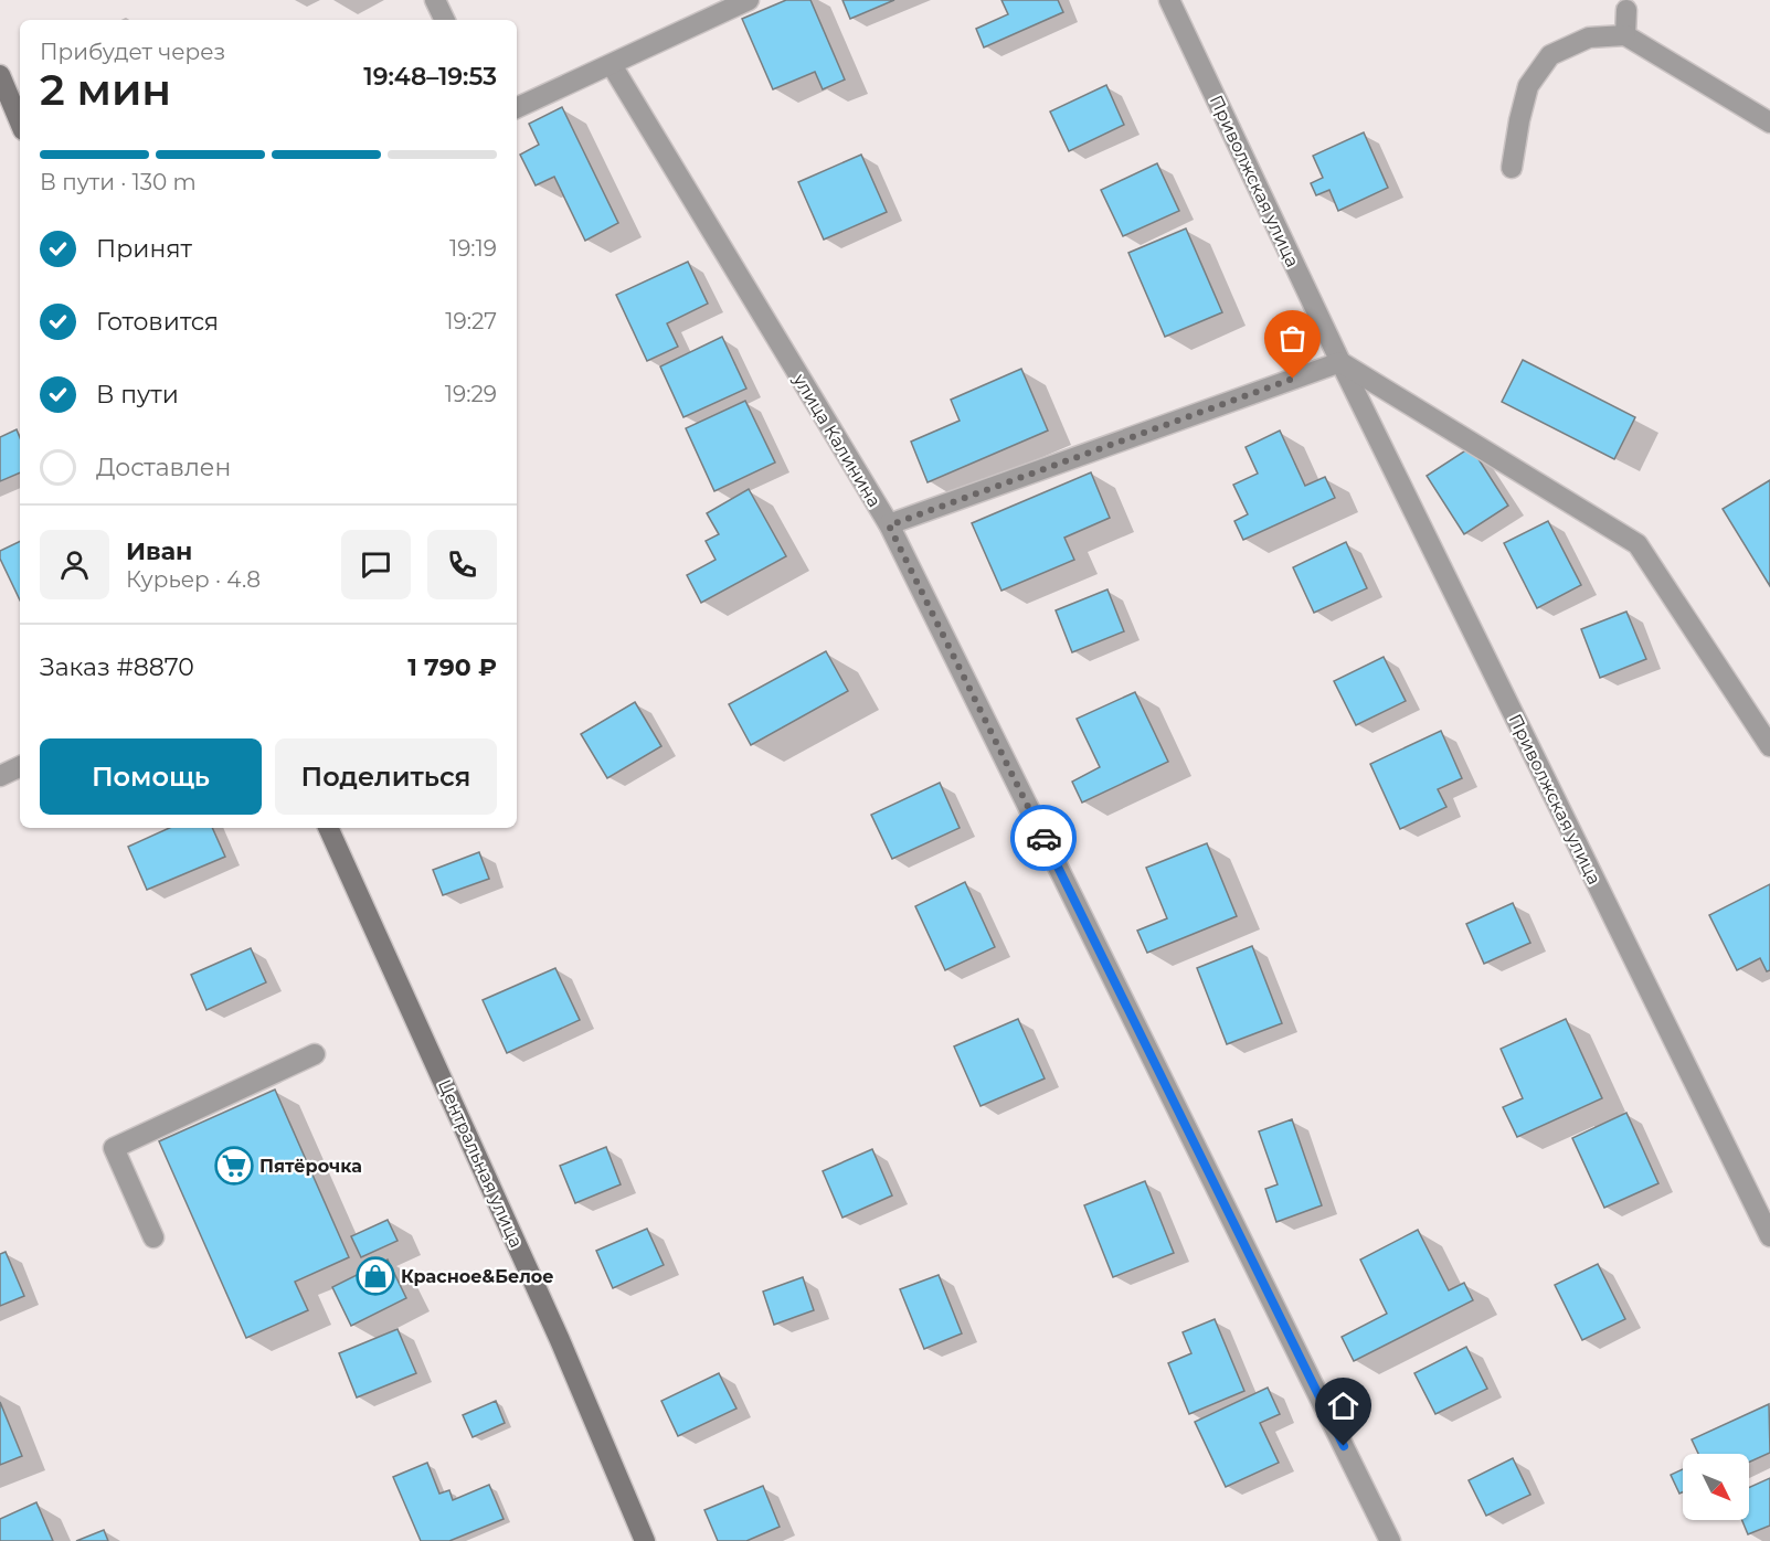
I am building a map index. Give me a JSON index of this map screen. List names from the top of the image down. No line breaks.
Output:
{"streets":{"street":["Приволжская улица","улица Калинина","Центральная улица"]},"places":{"supermarket":["Пятёрочка"],"shop":["Красное&Белое"]},"north":"bottom right","page":{"heading":["2 мин","Прибудет через","19:48–19:53"],"panel":["Иван","Курьер · 4.8","Заказ #8870","1 790 ₽"],"bar":"В пути · 130 m","list":[["Принят","19:19"],["Готовится","19:27"],["В пути","19:29"],"Доставлен"],"buttons":["Помощь","Поделиться"]}}
